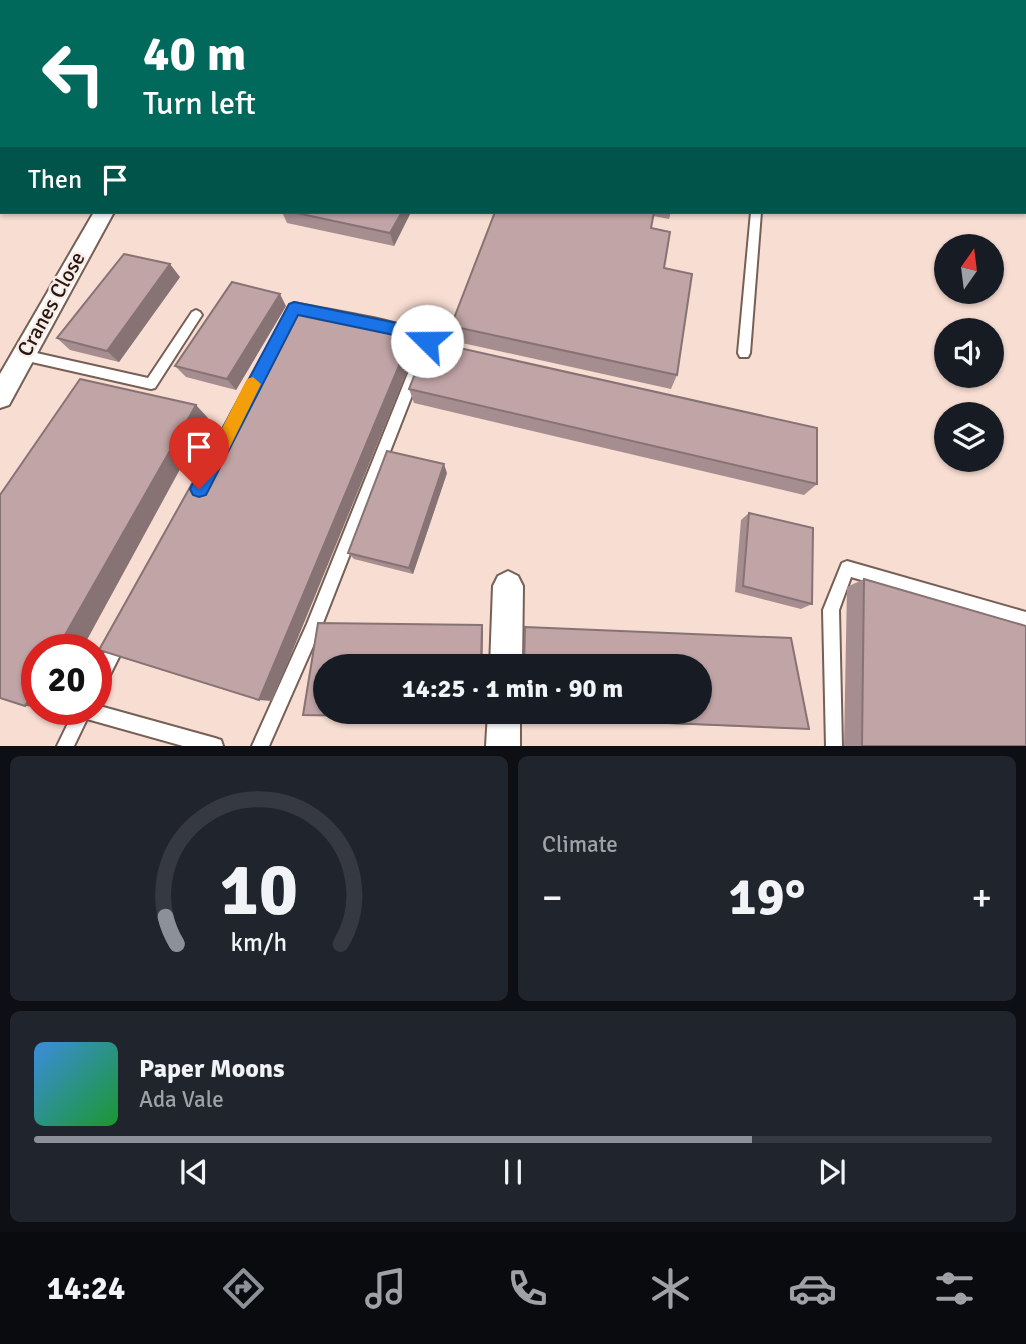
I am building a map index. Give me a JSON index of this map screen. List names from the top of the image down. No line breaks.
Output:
{"streets":{"street":["Cranes Close"]},"north":"top","page":{"turn":["40 m","Turn left"],"then":"Then","limit":"20","trip":"14:25 · 1 min · 90 m","tile":"Climate","heat":["−","19°","+"],"song":["Paper Moons","Ada Vale"],"tabs":"14:24","gauge":["10","km/h"]}}
